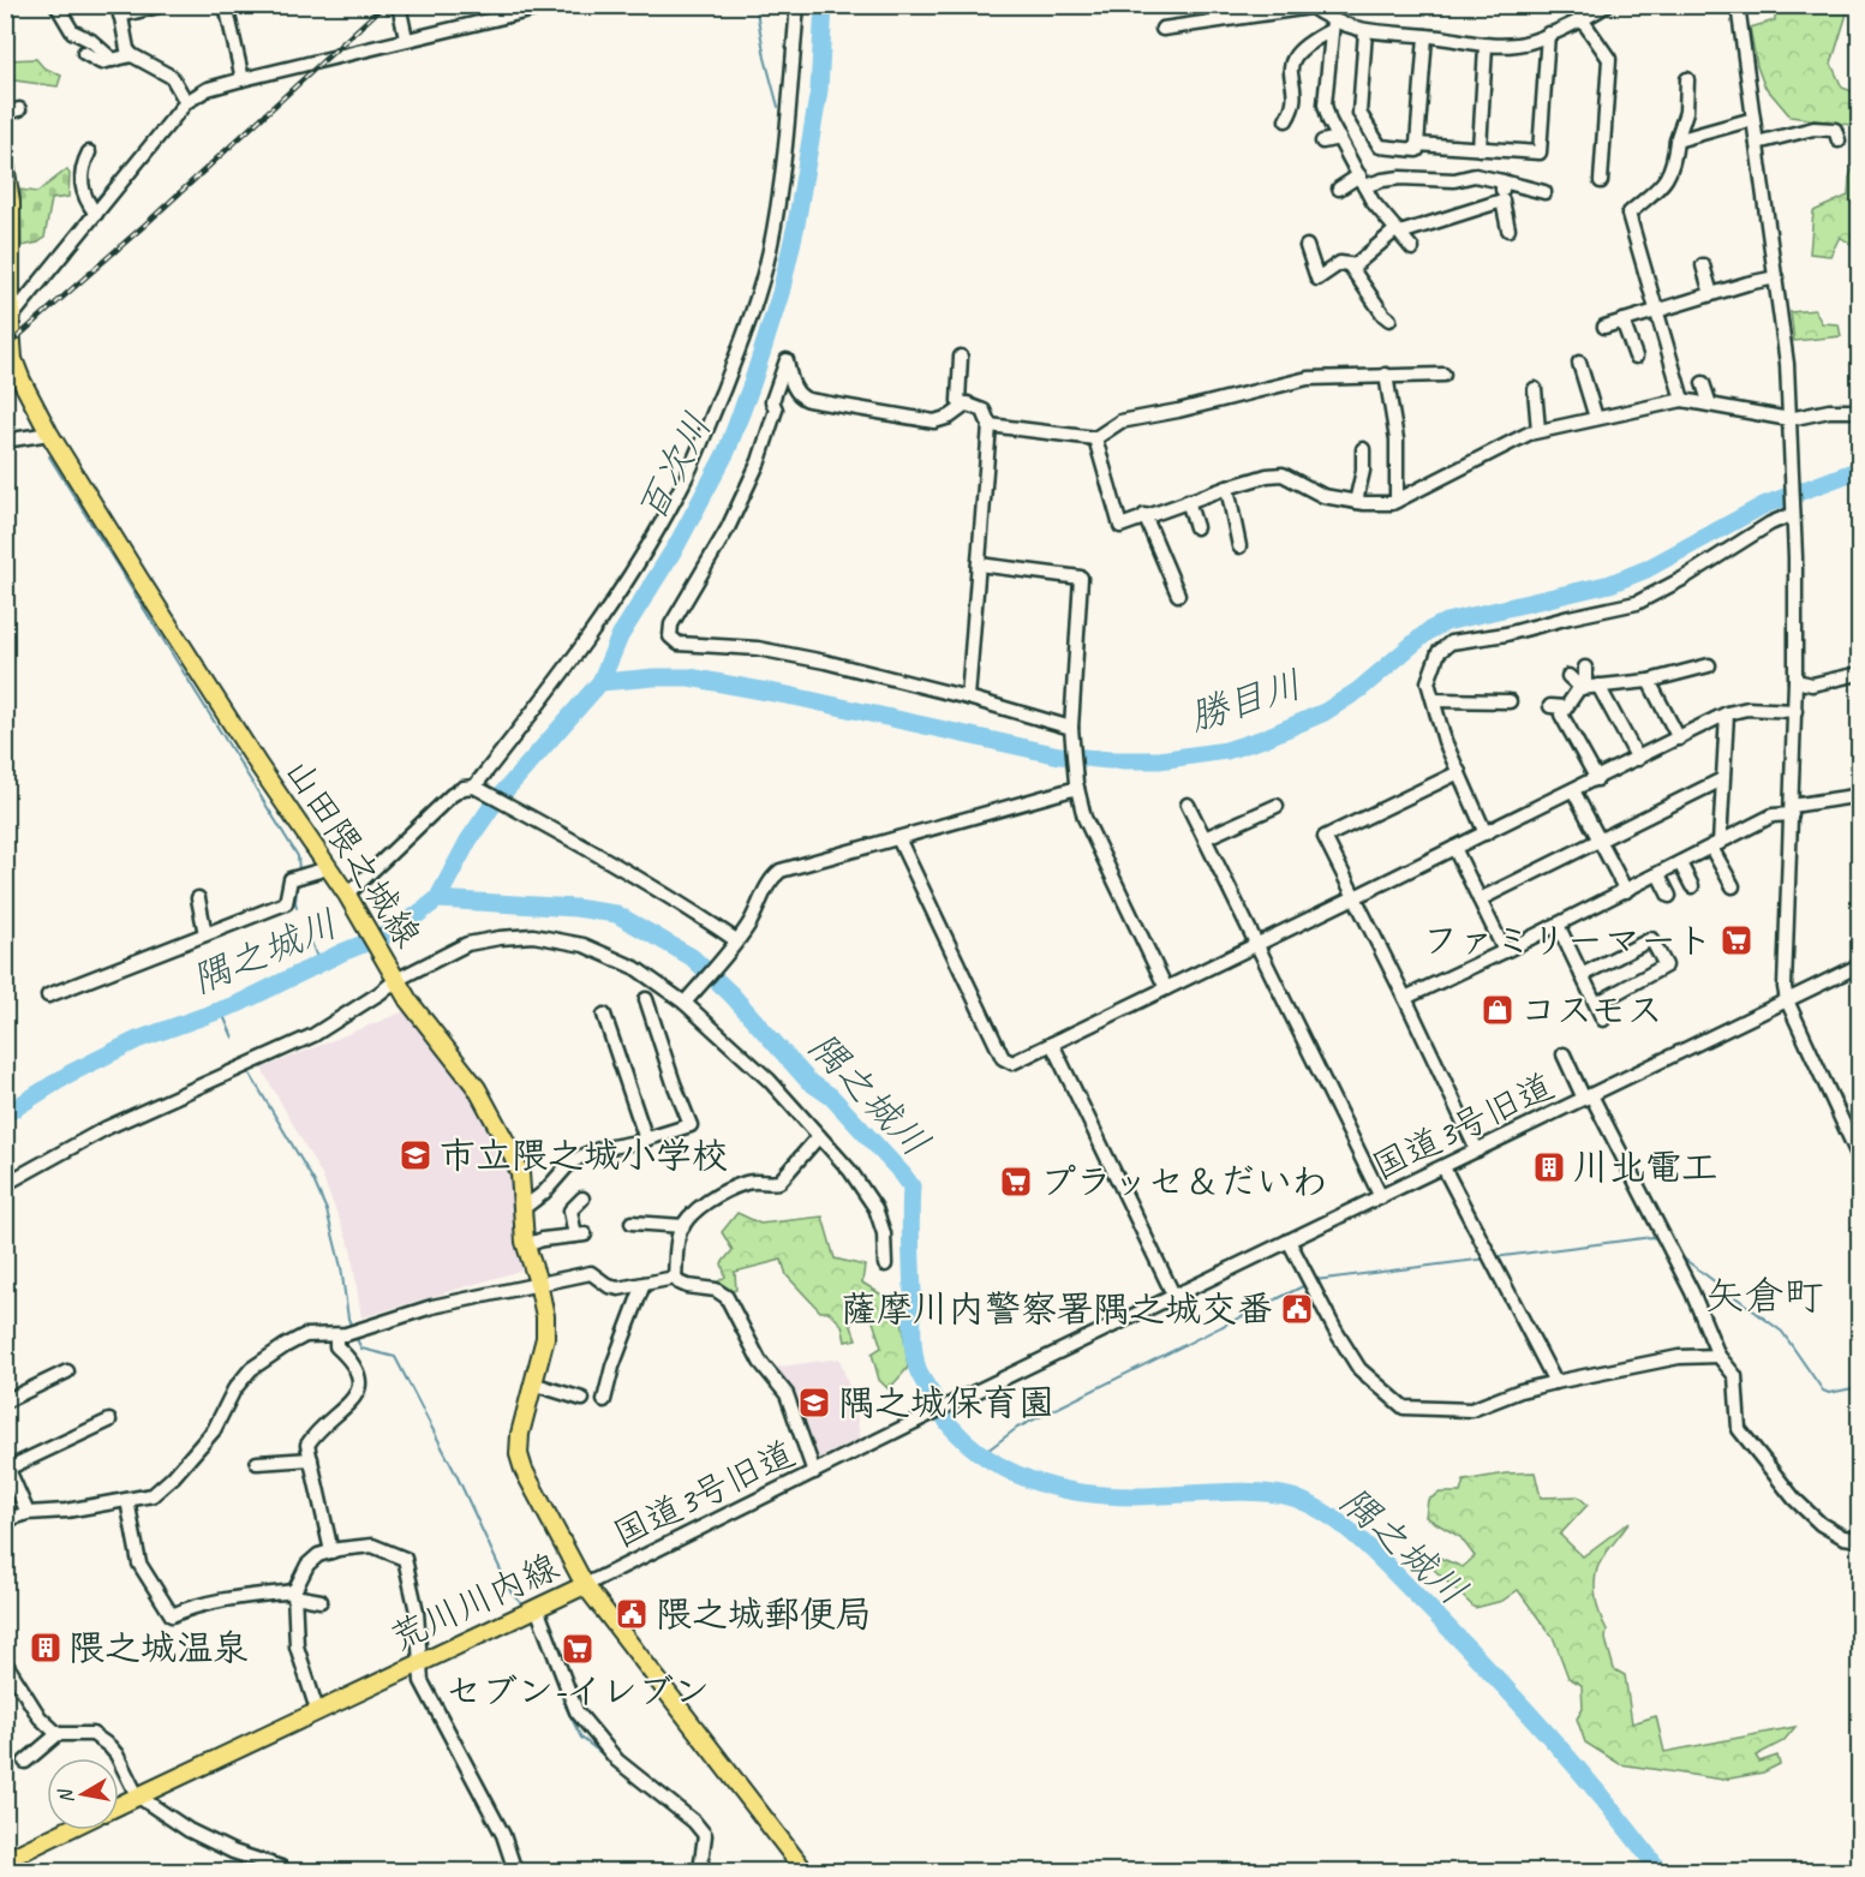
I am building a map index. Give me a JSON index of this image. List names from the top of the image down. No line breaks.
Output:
{"streets":{"main road":["山田隈之城線","荒川川内線"],"street":["国道3号旧道"]},"crossings":[["山田隈之城線","国道3号旧道"],["山田隈之城線","荒川川内線"],["国道3号旧道","荒川川内線"]],"districts":["矢倉町"],"water":["百次川","勝目川","隅之城川"],"places":{"supermarket":["ファミリーマート","プラッセ＆だいわ","セブン-イレブン"],"shop":["コスモス"],"school or university":["市立隈之城小学校","隅之城保育園"],"building":["川北電工","隈之城温泉"],"public building":["薩摩川内警察署隅之城交番","隈之城郵便局"]},"north":"left"}
